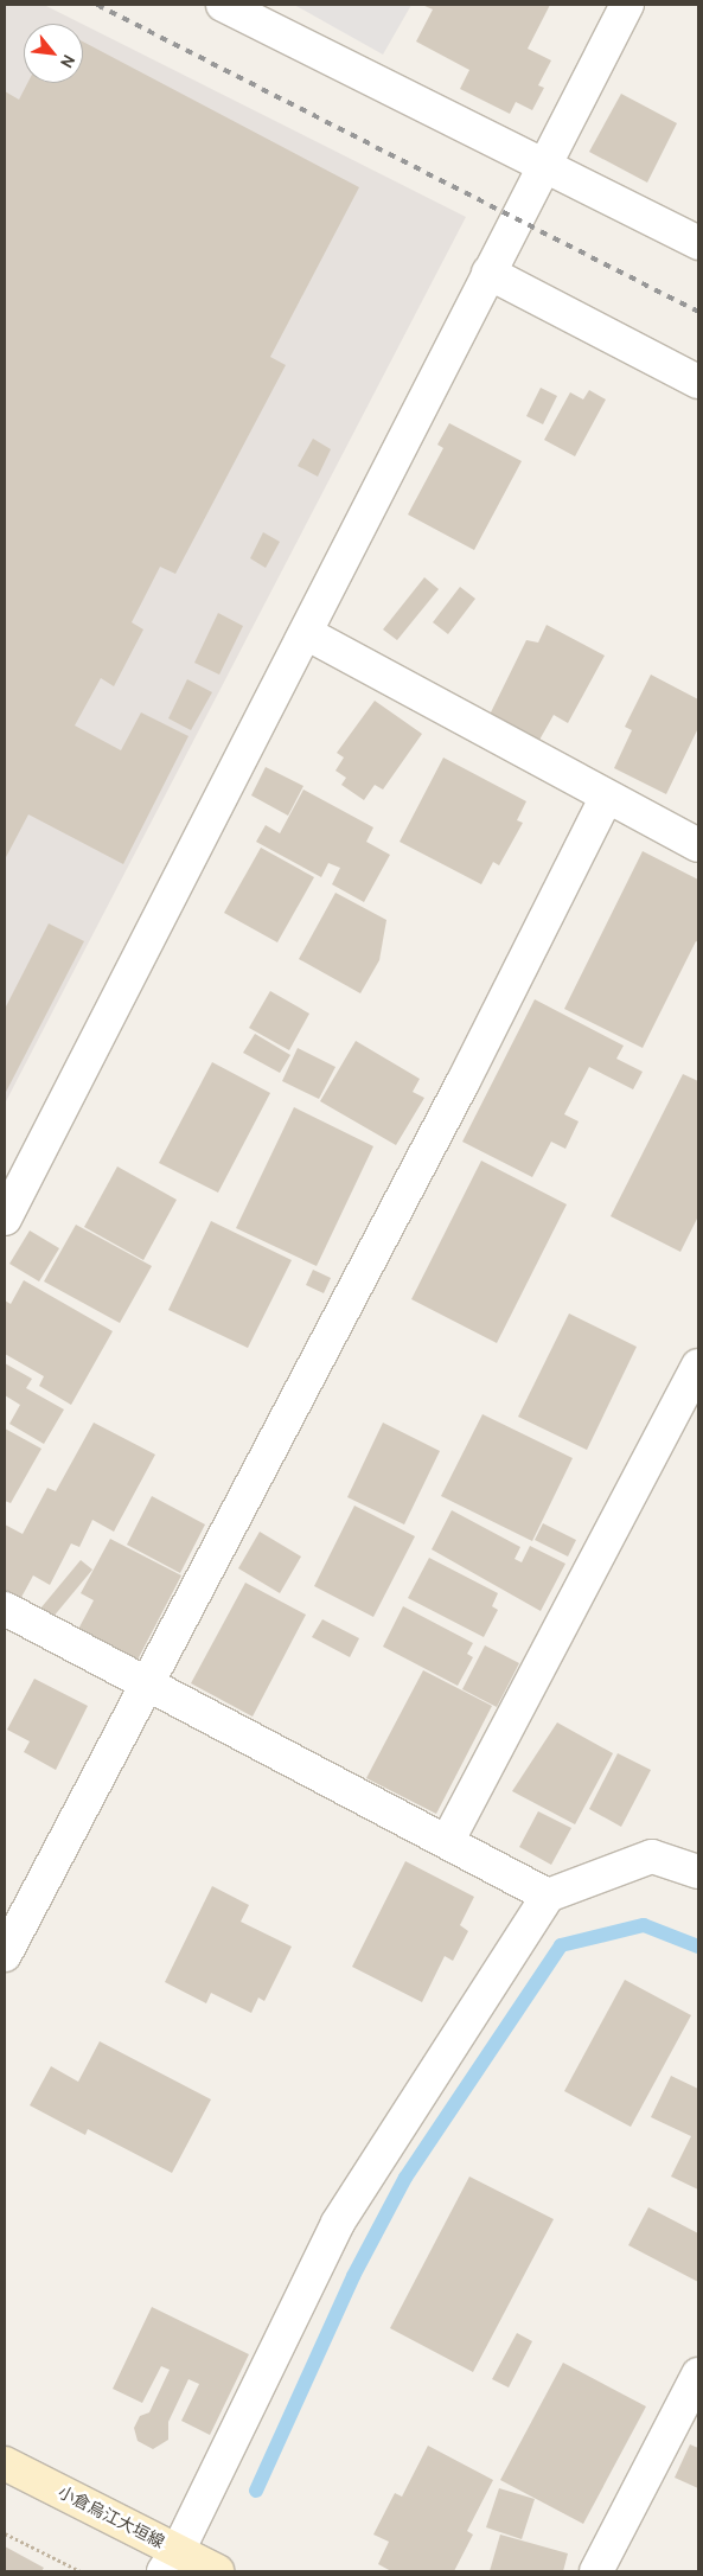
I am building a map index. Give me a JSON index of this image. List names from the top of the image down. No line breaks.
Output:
{"streets":{"main road":["小倉烏江大垣線"]},"north":"bottom right"}
